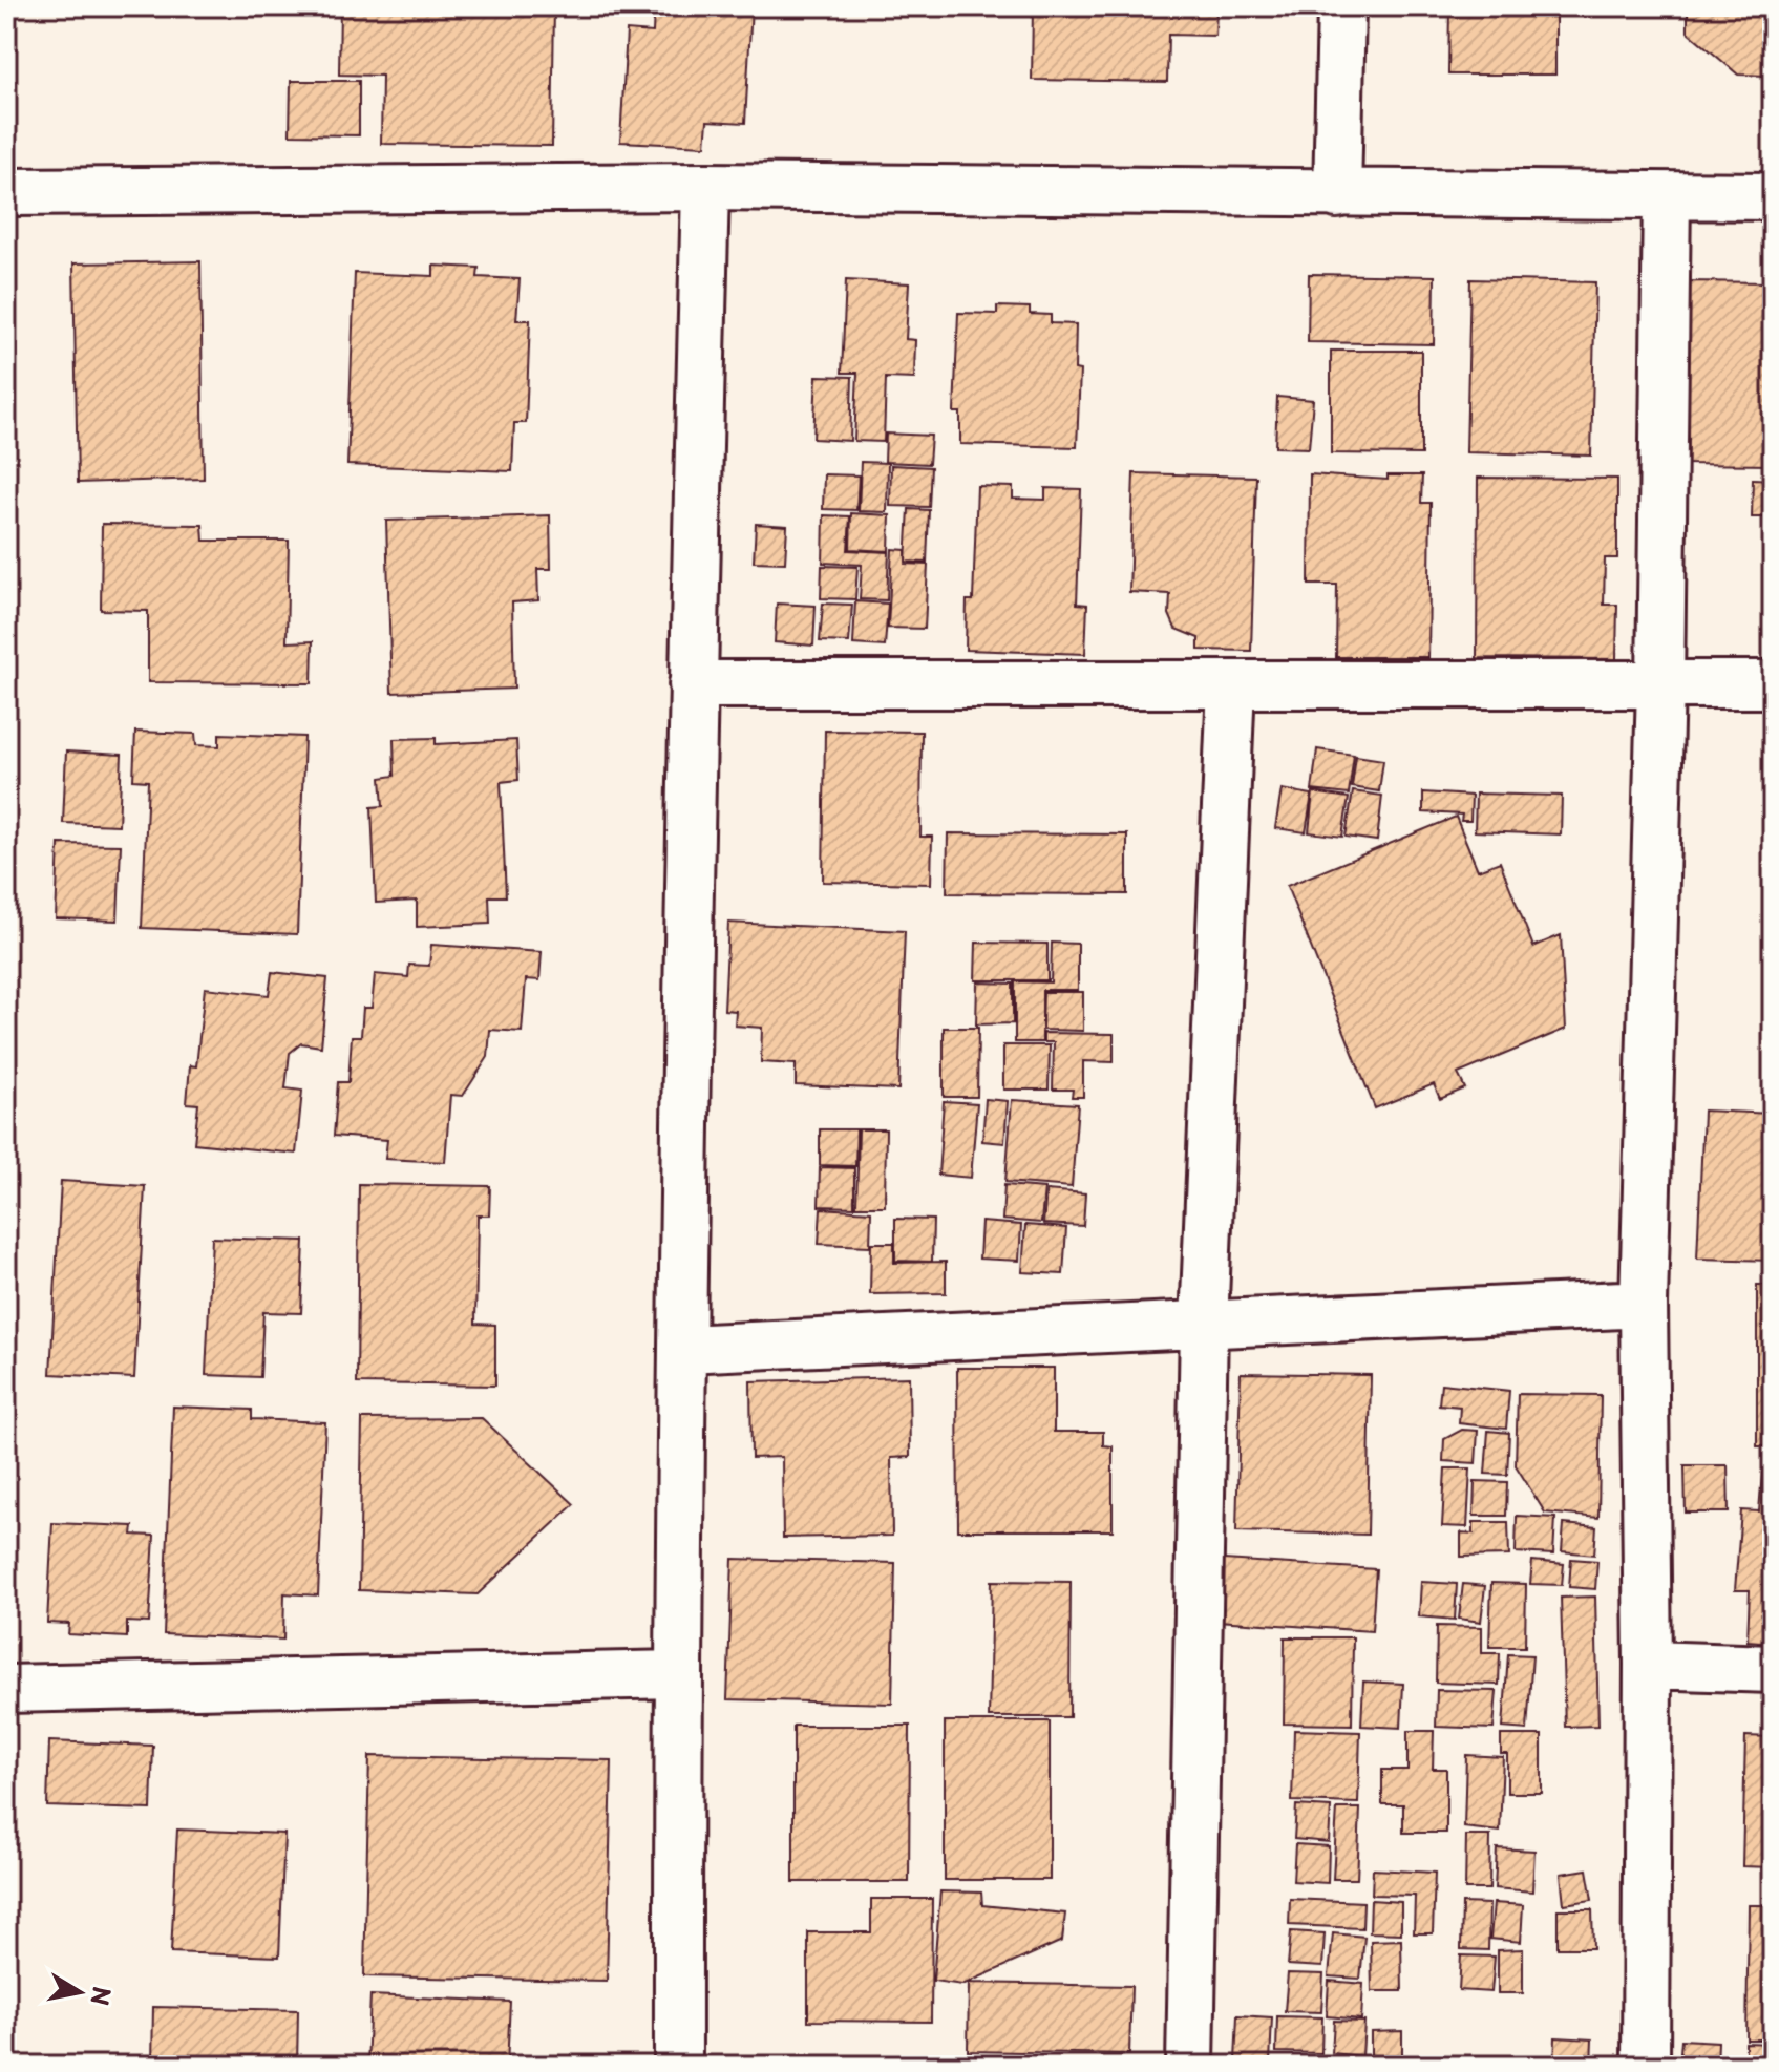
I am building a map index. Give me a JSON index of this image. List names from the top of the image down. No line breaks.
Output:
{"north":"right"}
